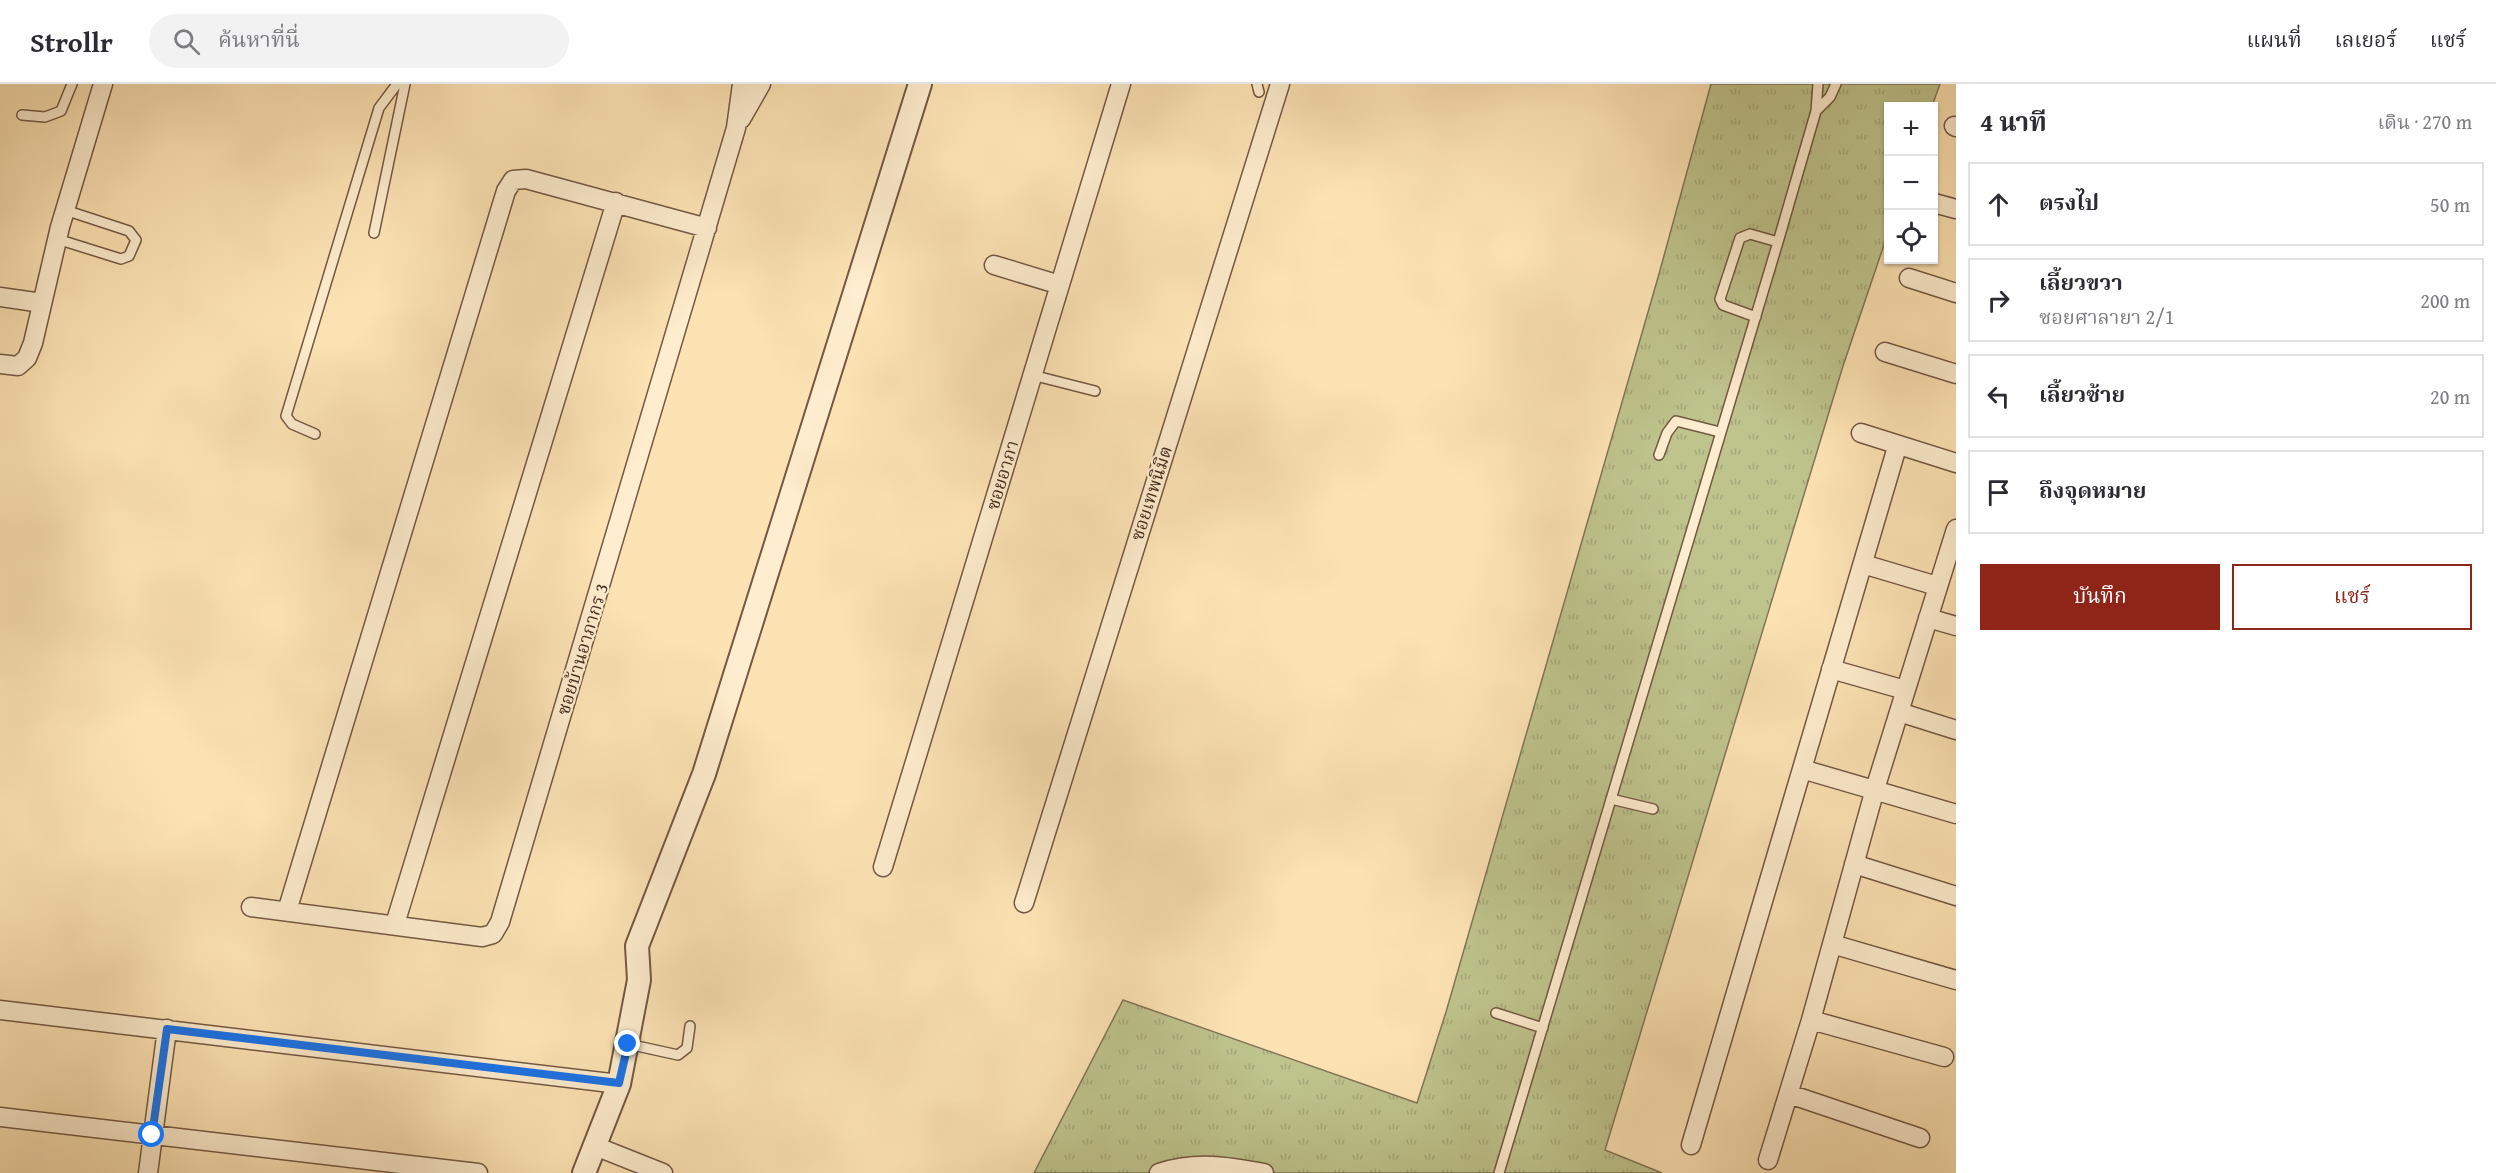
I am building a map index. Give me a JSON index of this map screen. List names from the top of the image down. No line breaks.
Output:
{"streets":{"street":["ซอยอาภา","ซอยเทพนิมิต","ซอยบ้านอาภากร 3"]},"page":{"header":"Strollr","search":"ค้นหาที่นี่","nav":["แผนที่","เลเยอร์","แชร์"],"heading":["4 นาที","เดิน · 270 m"],"map_buttons":["+","−"],"list":[["ตรงไป","50 m"],["เลี้ยวขวา","ซอยศาลายา 2/1","200 m"],["เลี้ยวซ้าย","20 m"],"ถึงจุดหมาย"],"buttons":["บันทึก","แชร์"]}}
